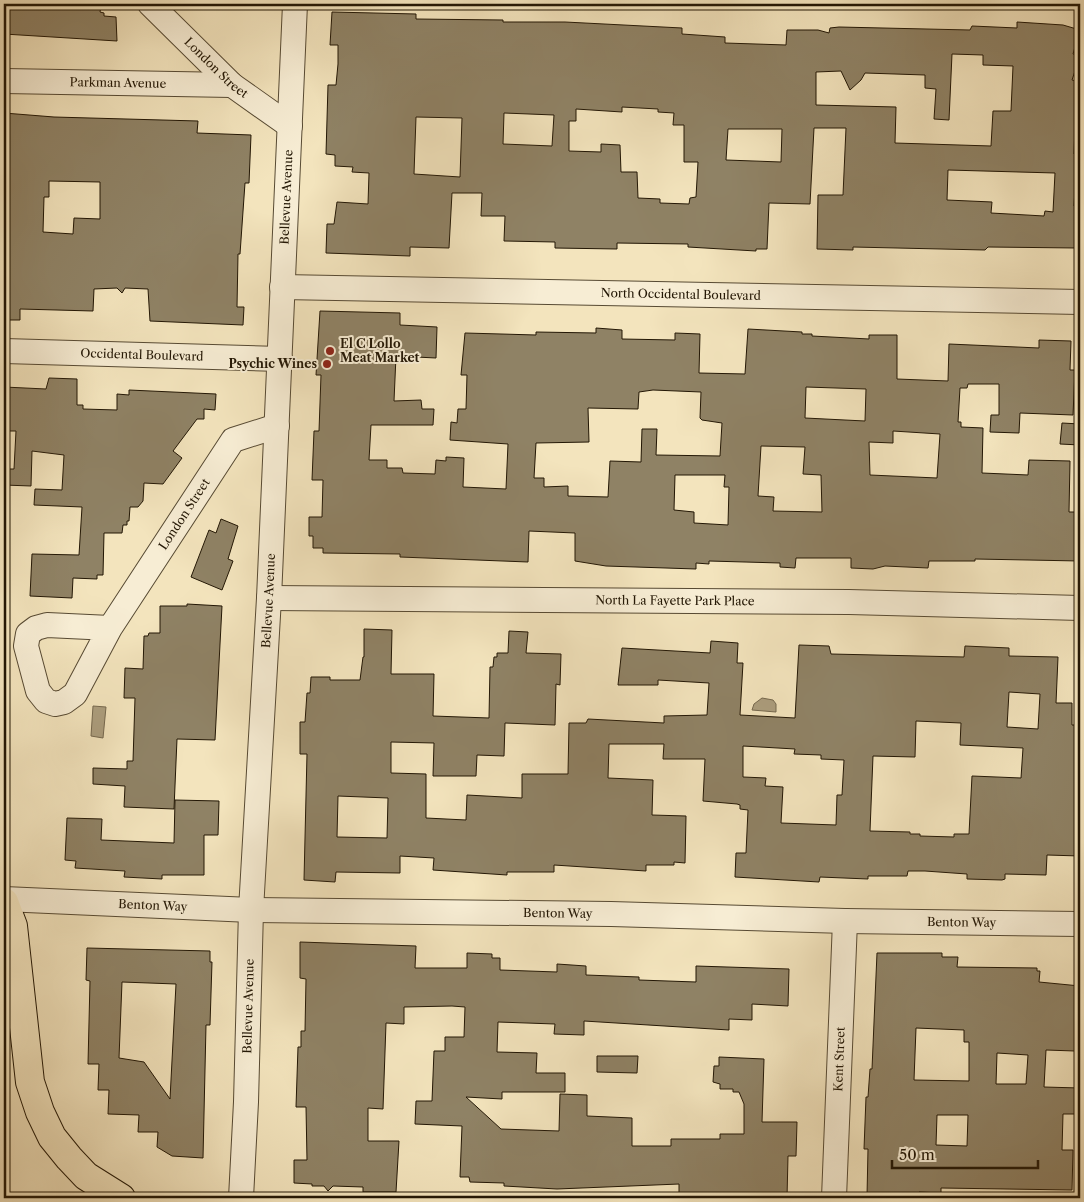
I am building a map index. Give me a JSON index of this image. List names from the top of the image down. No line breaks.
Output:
{"streets":{"street":["London Street","Parkman Avenue","Bellevue Avenue","North Occidental Boulevard","Occidental Boulevard","North La Fayette Park Place","Benton Way","Kent Street"]},"crossings":[["London Street","Parkman Avenue"],["London Street","Bellevue Avenue"],["Bellevue Avenue","North Occidental Boulevard"],["Bellevue Avenue","Occidental Boulevard"],["Bellevue Avenue","North La Fayette Park Place"],["Bellevue Avenue","Benton Way"],["Benton Way","Kent Street"]],"places":["El C Lollo Meat Market","Psychic Wines"],"scale_bar":"50 m"}
